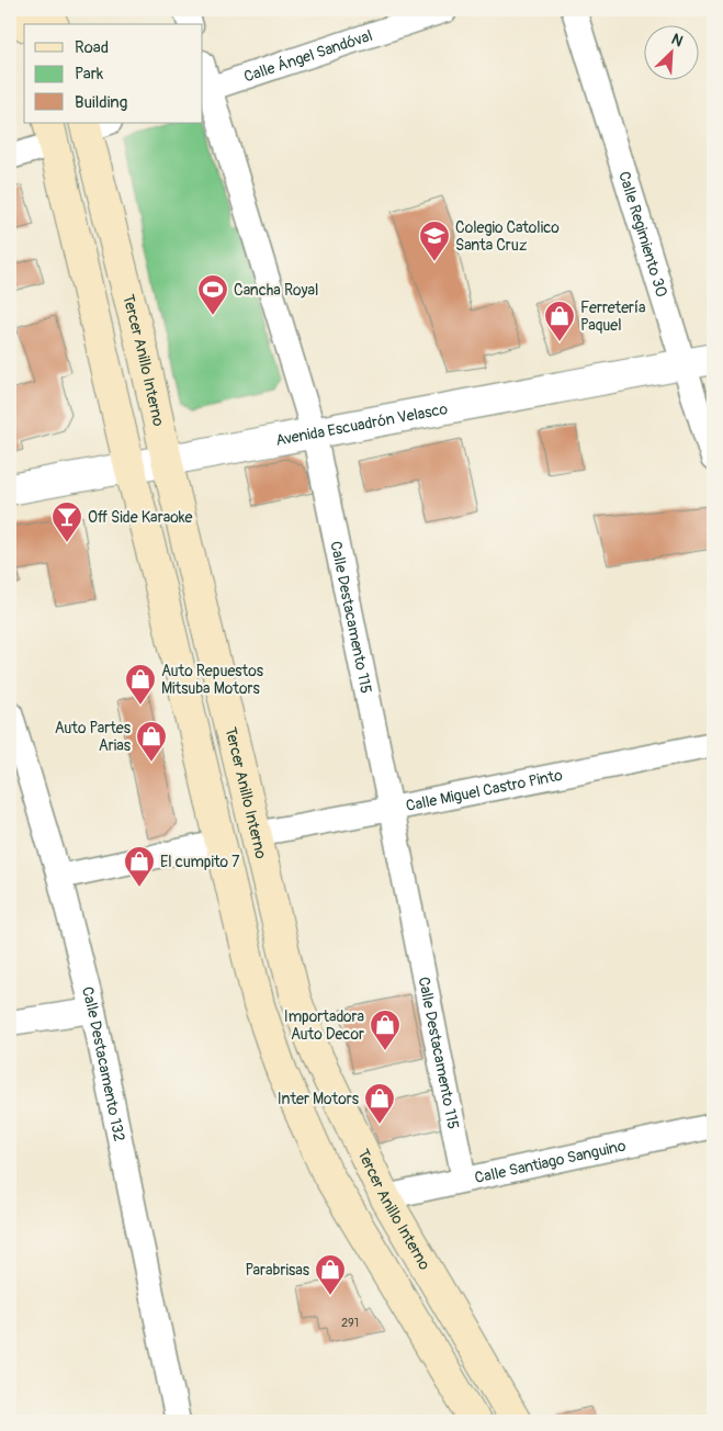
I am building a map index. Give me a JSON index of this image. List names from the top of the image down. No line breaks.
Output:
{"streets":{"main road":["Tercer Anillo Interno"],"street":["Calle Ángel Sandóval","Calle Regimiento 30","Avenida Escuadrón Velasco","Calle Destacamento 115","Calle Miguel Castro Pinto","Calle Destacamento 132","Calle Santiago Sanguino"]},"crossings":[["Calle Ángel Sandóval","Calle Destacamento 115"],["Calle Regimiento 30","Avenida Escuadrón Velasco"],["Tercer Anillo Interno","Avenida Escuadrón Velasco"],["Tercer Anillo Interno","Calle Miguel Castro Pinto"],["Tercer Anillo Interno","Calle Santiago Sanguino"],["Avenida Escuadrón Velasco","Calle Destacamento 115"],["Calle Destacamento 115","Calle Miguel Castro Pinto"],["Calle Destacamento 115","Calle Santiago Sanguino"]],"places":{"school or university":["Colegio Catolico Santa Cruz"],"sports":["Cancha Royal"],"shop":["Ferretería Paquel","Auto Repuestos Mitsuba Motors","Auto Partes Arias","El cumpito 7","Importadora Auto Decor","Inter Motors","Parabrisas"],"bar":["Off Side Karaoke"]},"house_numbers":["291"],"legend":["Road","Park","Building"],"north":"top right"}
